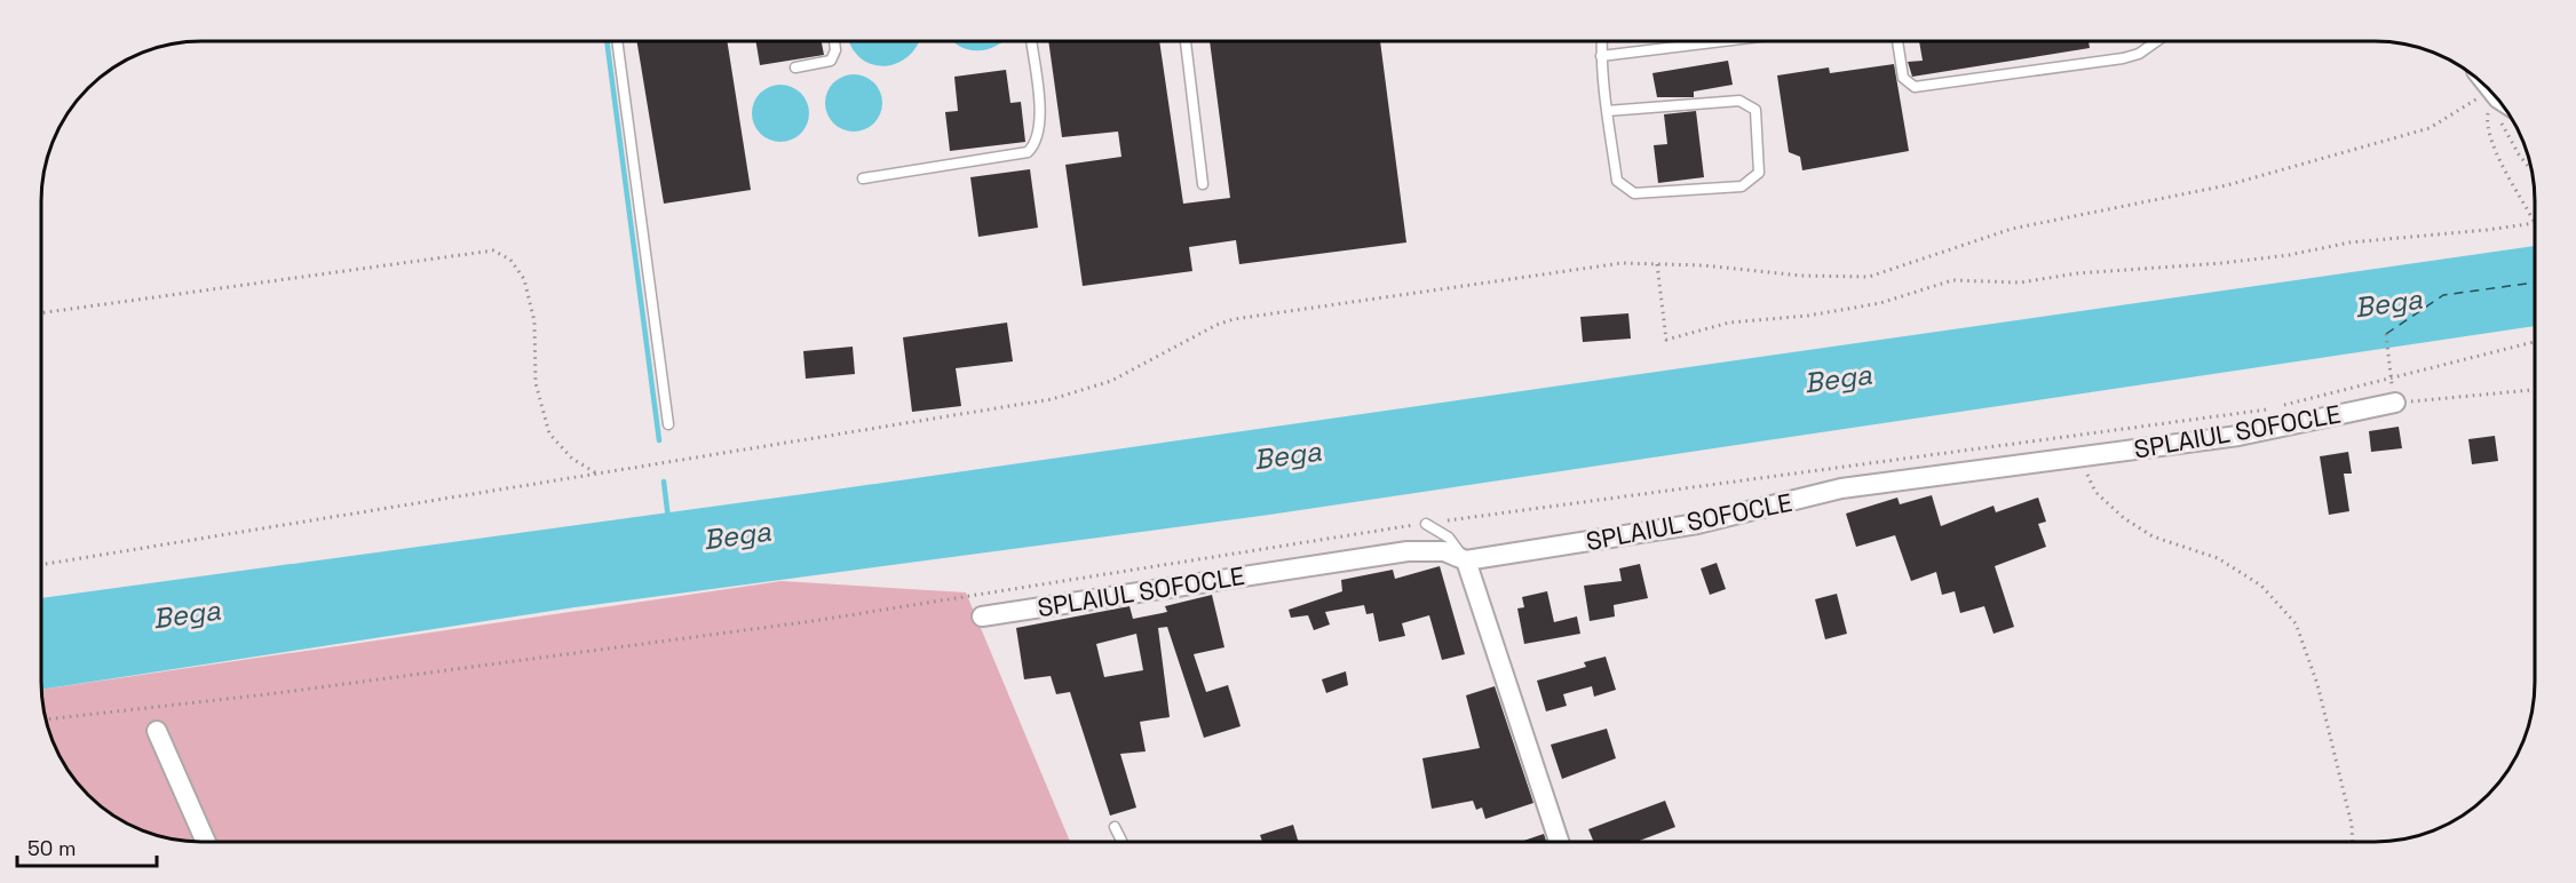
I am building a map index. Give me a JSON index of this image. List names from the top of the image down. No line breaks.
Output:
{"streets":{"street":["SPLAIUL SOFOCLE"]},"water":["Bega"],"scale_bar":"50 m"}
